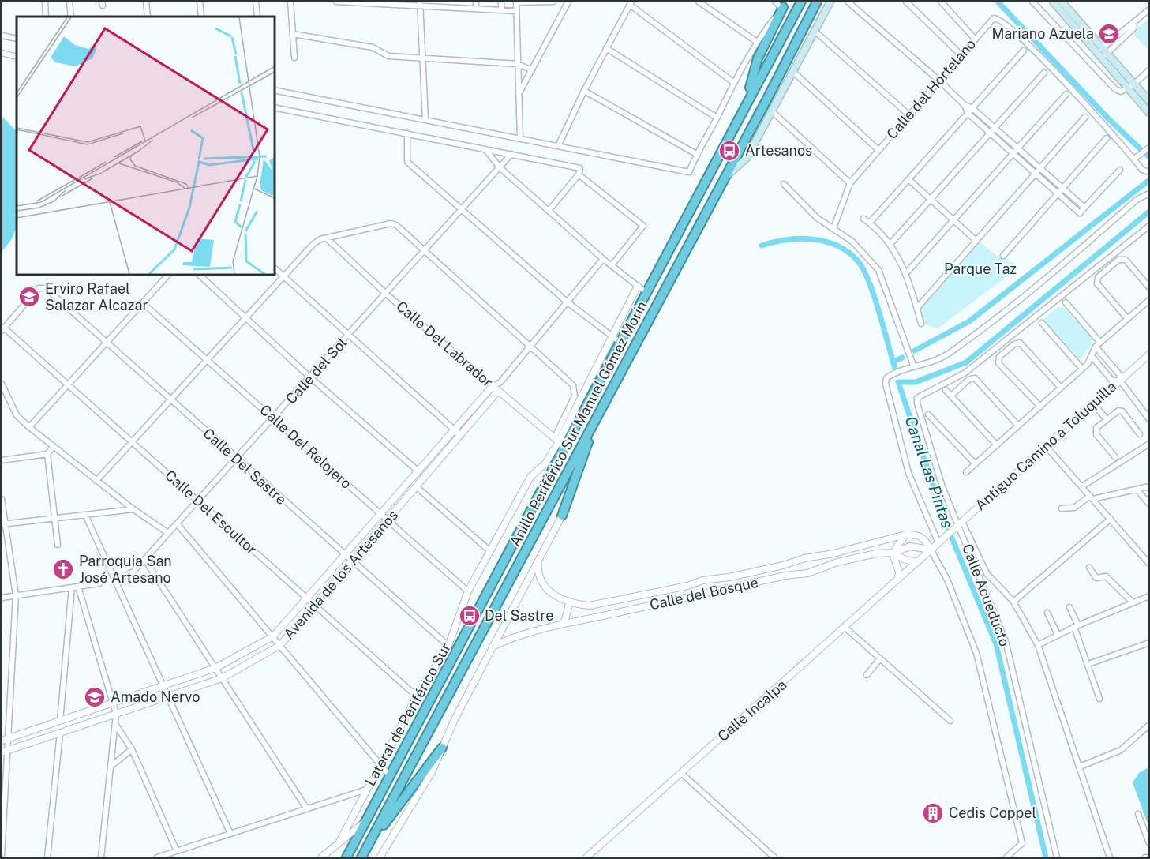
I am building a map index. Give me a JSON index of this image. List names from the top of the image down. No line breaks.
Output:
{"streets":{"highway":["Anillo Periférico Sur Manuel Gómez Morín"],"street":["Calle del Hortelano","Calle Del Labrador","Calle del Sol","Antiguo Camino a Toluquilla","Calle Del Relojero","Calle Del Sastre","Calle Del Escultor","Avenida de los Artesanos","Calle del Bosque","Calle Acueducto","Calle Incalpa","Lateral de Periférico Sur"]},"crossings":[["Calle Del Labrador","Calle del Sol"],["Calle Del Labrador","Anillo Periférico Sur Manuel Gómez Morín"],["Calle Del Labrador","Avenida de los Artesanos"],["Calle Del Labrador","Lateral de Periférico Sur"],["Calle del Sol","Calle Del Relojero"],["Calle del Sol","Calle Del Sastre"],["Calle del Sol","Calle Del Escultor"],["Anillo Periférico Sur Manuel Gómez Morín","Lateral de Periférico Sur"],["Antiguo Camino a Toluquilla","Calle Acueducto"],["Calle Del Relojero","Avenida de los Artesanos"],["Calle Del Relojero","Lateral de Periférico Sur"],["Calle Del Sastre","Calle Del Escultor"],["Calle Del Sastre","Avenida de los Artesanos"],["Calle Del Sastre","Lateral de Periférico Sur"],["Calle Del Escultor","Avenida de los Artesanos"],["Calle Del Escultor","Lateral de Periférico Sur"],["Calle del Bosque","Calle Incalpa"]],"water":["Canal Las Pintas"],"parks":["Parque Taz"],"places":{"school or university":["Mariano Azuela","Erviro Rafael Salazar Alcazar","Amado Nervo"],"bus stop":["Artesanos","Del Sastre"],"church":["Parroquia San José Artesano"],"building":["Cedis Coppel"]}}
